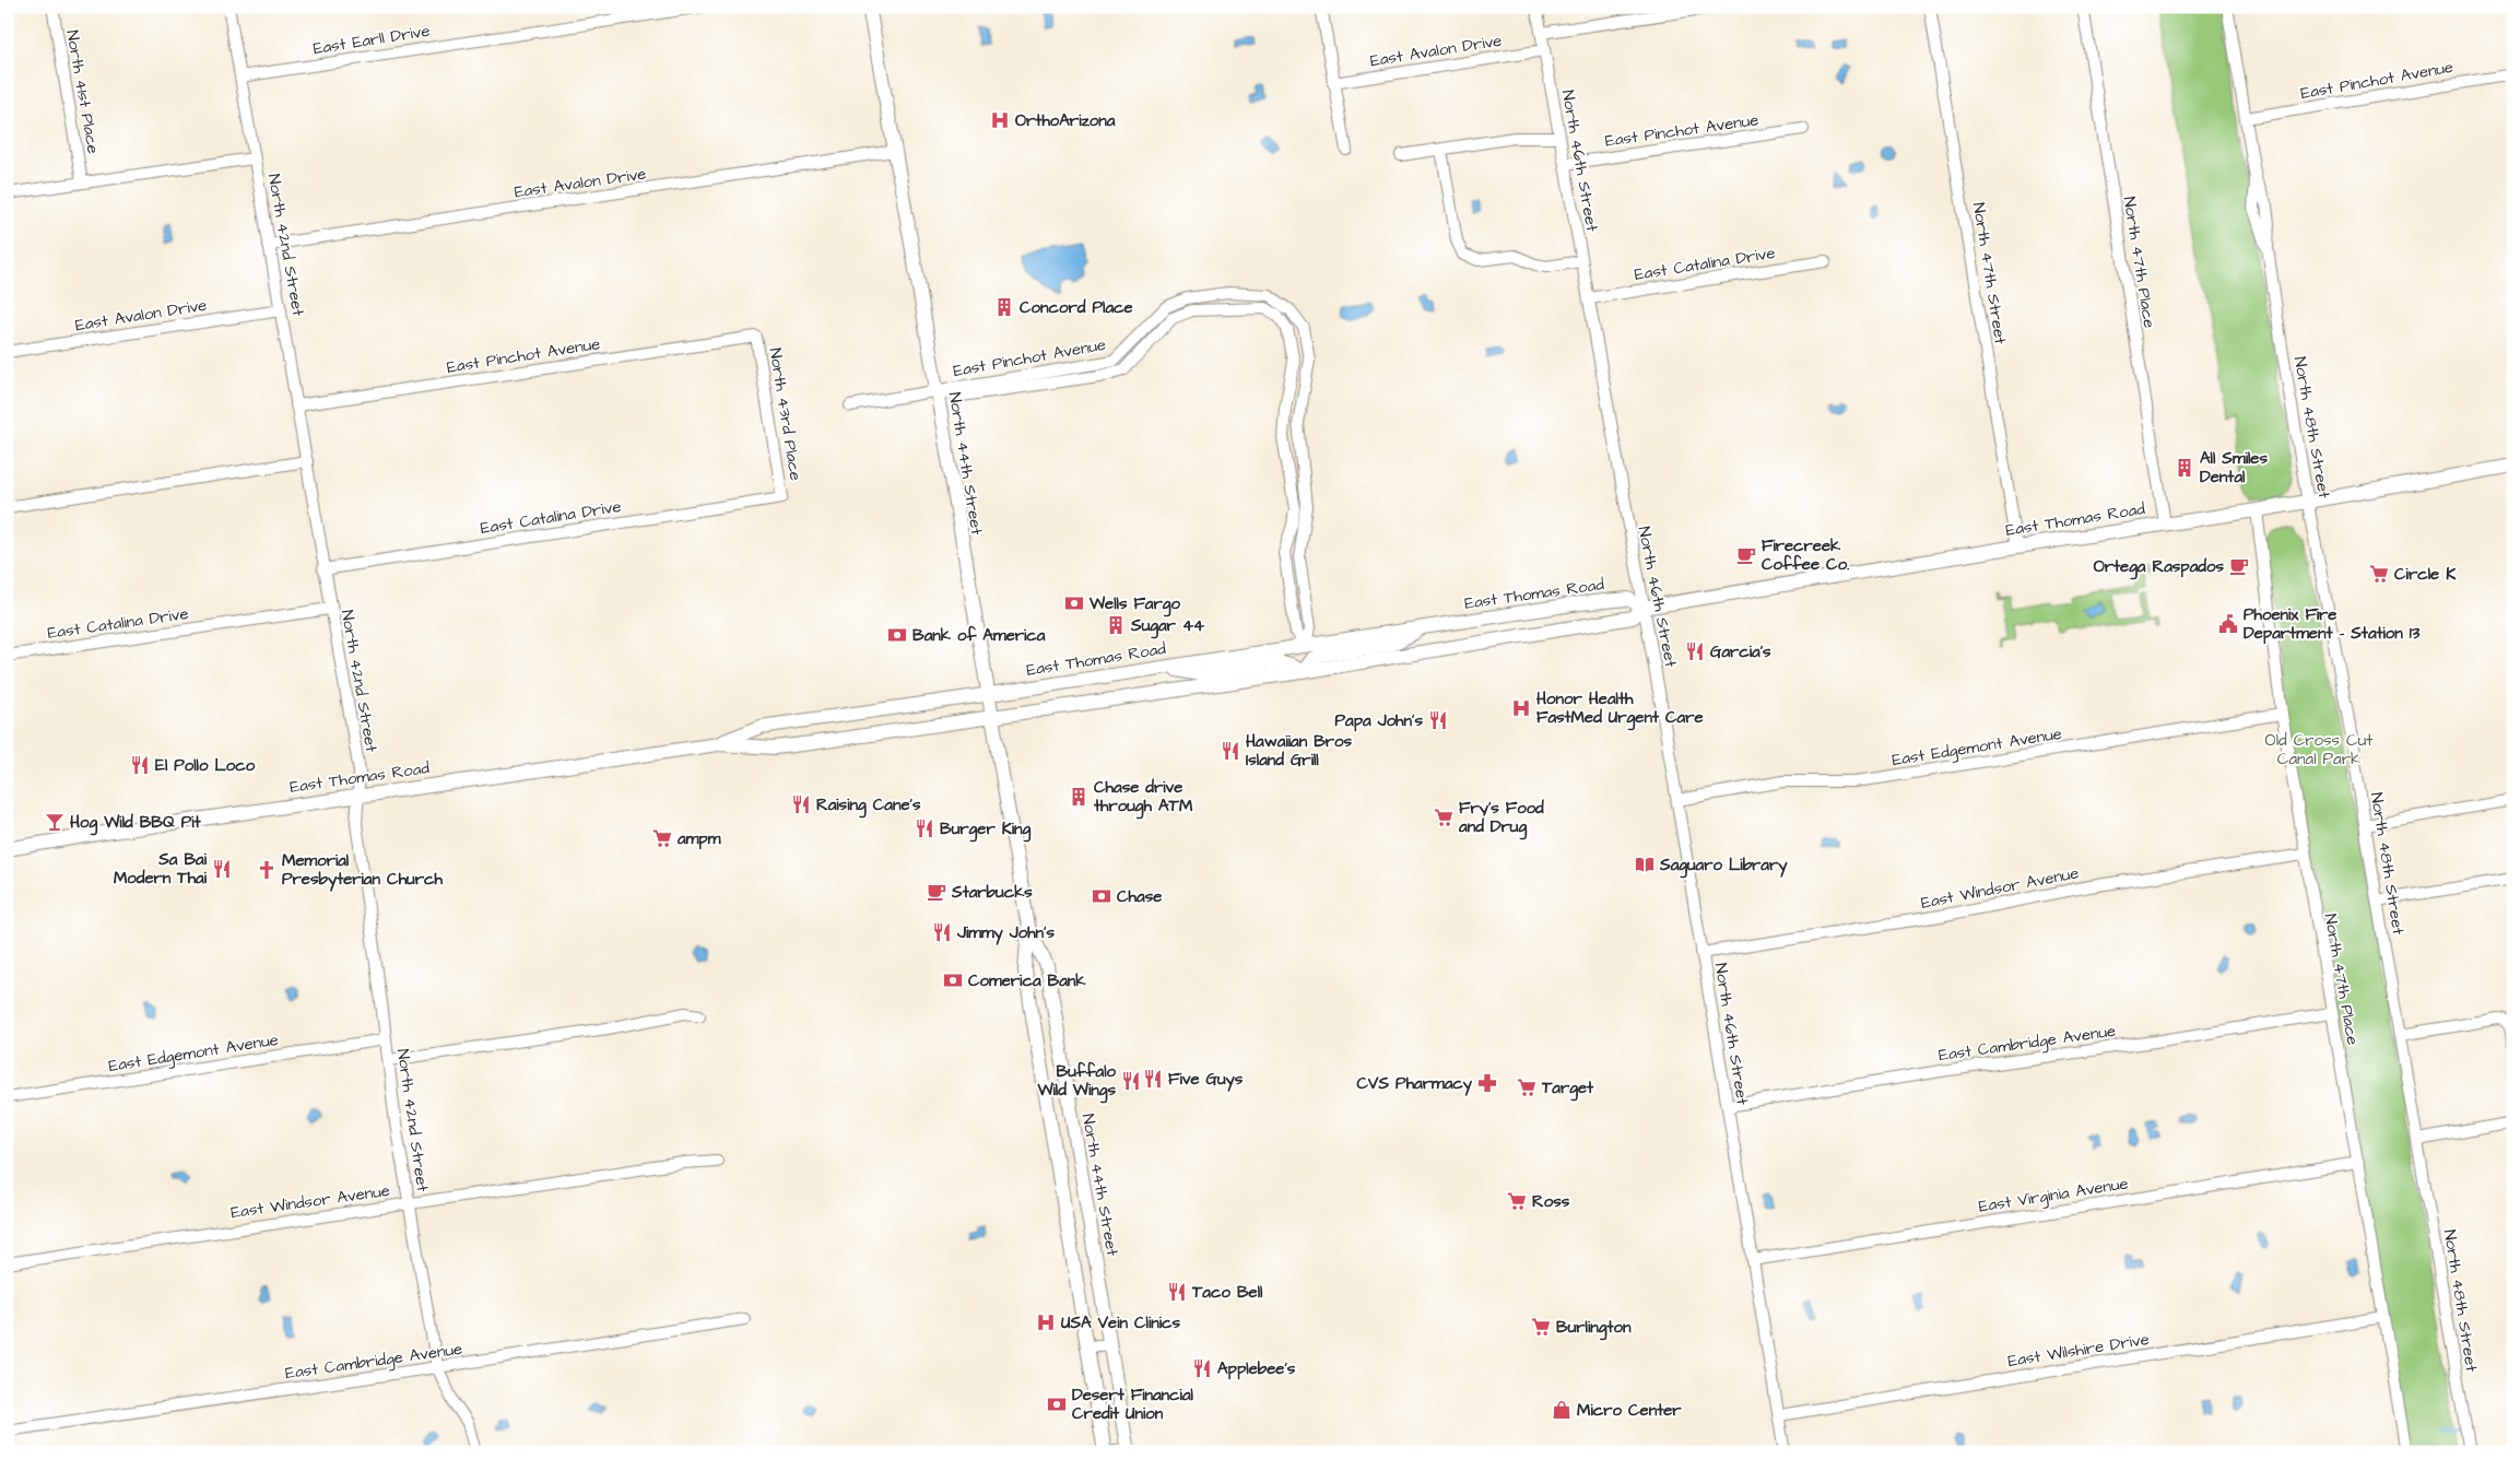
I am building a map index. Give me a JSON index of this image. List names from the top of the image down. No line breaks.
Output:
{"streets":{"main road":["North 44th Street","East Thomas Road"],"street":["East Earll Drive","East Avalon Drive","East Pinchot Avenue","North 41st Place","North 46th Street","North 42nd Street","North 47th Place","East Catalina Drive","North 47th Street","North 43rd Place","North 48th Street","East Edgemont Avenue","East Windsor Avenue","East Cambridge Avenue","East Virginia Avenue","East Wilshire Drive"]},"crossings":[["East Earll Drive","North 42nd Street"],["East Avalon Drive","North 46th Street"],["East Avalon Drive","North 42nd Street"],["East Avalon Drive","North 44th Street"],["East Pinchot Avenue","North 46th Street"],["East Pinchot Avenue","North 42nd Street"],["East Pinchot Avenue","North 43rd Place"],["East Pinchot Avenue","North 48th Street"],["East Pinchot Avenue","North 44th Street"],["East Pinchot Avenue","East Thomas Road"],["North 46th Street","East Catalina Drive"],["North 46th Street","East Thomas Road"],["North 46th Street","East Edgemont Avenue"],["North 46th Street","East Windsor Avenue"],["North 46th Street","East Cambridge Avenue"],["North 46th Street","East Virginia Avenue"],["North 46th Street","East Wilshire Drive"],["North 42nd Street","East Catalina Drive"],["North 42nd Street","East Thomas Road"],["North 42nd Street","East Edgemont Avenue"],["North 42nd Street","East Windsor Avenue"],["North 42nd Street","East Cambridge Avenue"],["North 47th Place","East Thomas Road"],["North 47th Place","East Edgemont Avenue"],["North 47th Place","East Windsor Avenue"],["North 47th Place","East Cambridge Avenue"],["North 47th Place","East Virginia Avenue"],["North 47th Place","East Wilshire Drive"],["East Catalina Drive","North 43rd Place"],["North 47th Street","East Thomas Road"],["North 48th Street","East Thomas Road"],["North 44th Street","East Thomas Road"]],"parks":["Old Cross Cut Canal Park"],"places":{"hospital":["OrthoArizona","Honor Health FastMed Urgent Care","USA Vein Clinics"],"building":["Concord Place","All Smiles Dental","Sugar 44","Chase drive through ATM"],"cafe":["Firecreek Coffee Co.","Ortega Raspados","Starbucks"],"supermarket":["Circle K","Fry's Food and Drug","ampm","Target","Ross","Burlington"],"bank":["Wells Fargo","Bank of America","Chase","Comerica Bank","Desert Financial Credit Union"],"public building":["Phoenix Fire Department - Station 13"],"restaurant":["Garcia's","Papa John's","Hawaiian Bros Island Grill","El Pollo Loco","Raising Cane's","Burger King","Sa Bai Modern Thai","Jimmy John's","Five Guys","Buffalo Wild Wings","Taco Bell","Applebee's"],"bar":["Hog Wild BBQ Pit"],"library":["Saguaro Library"],"church":["Memorial Presbyterian Church"],"pharmacy":["CVS Pharmacy"],"shop":["Micro Center"]}}
